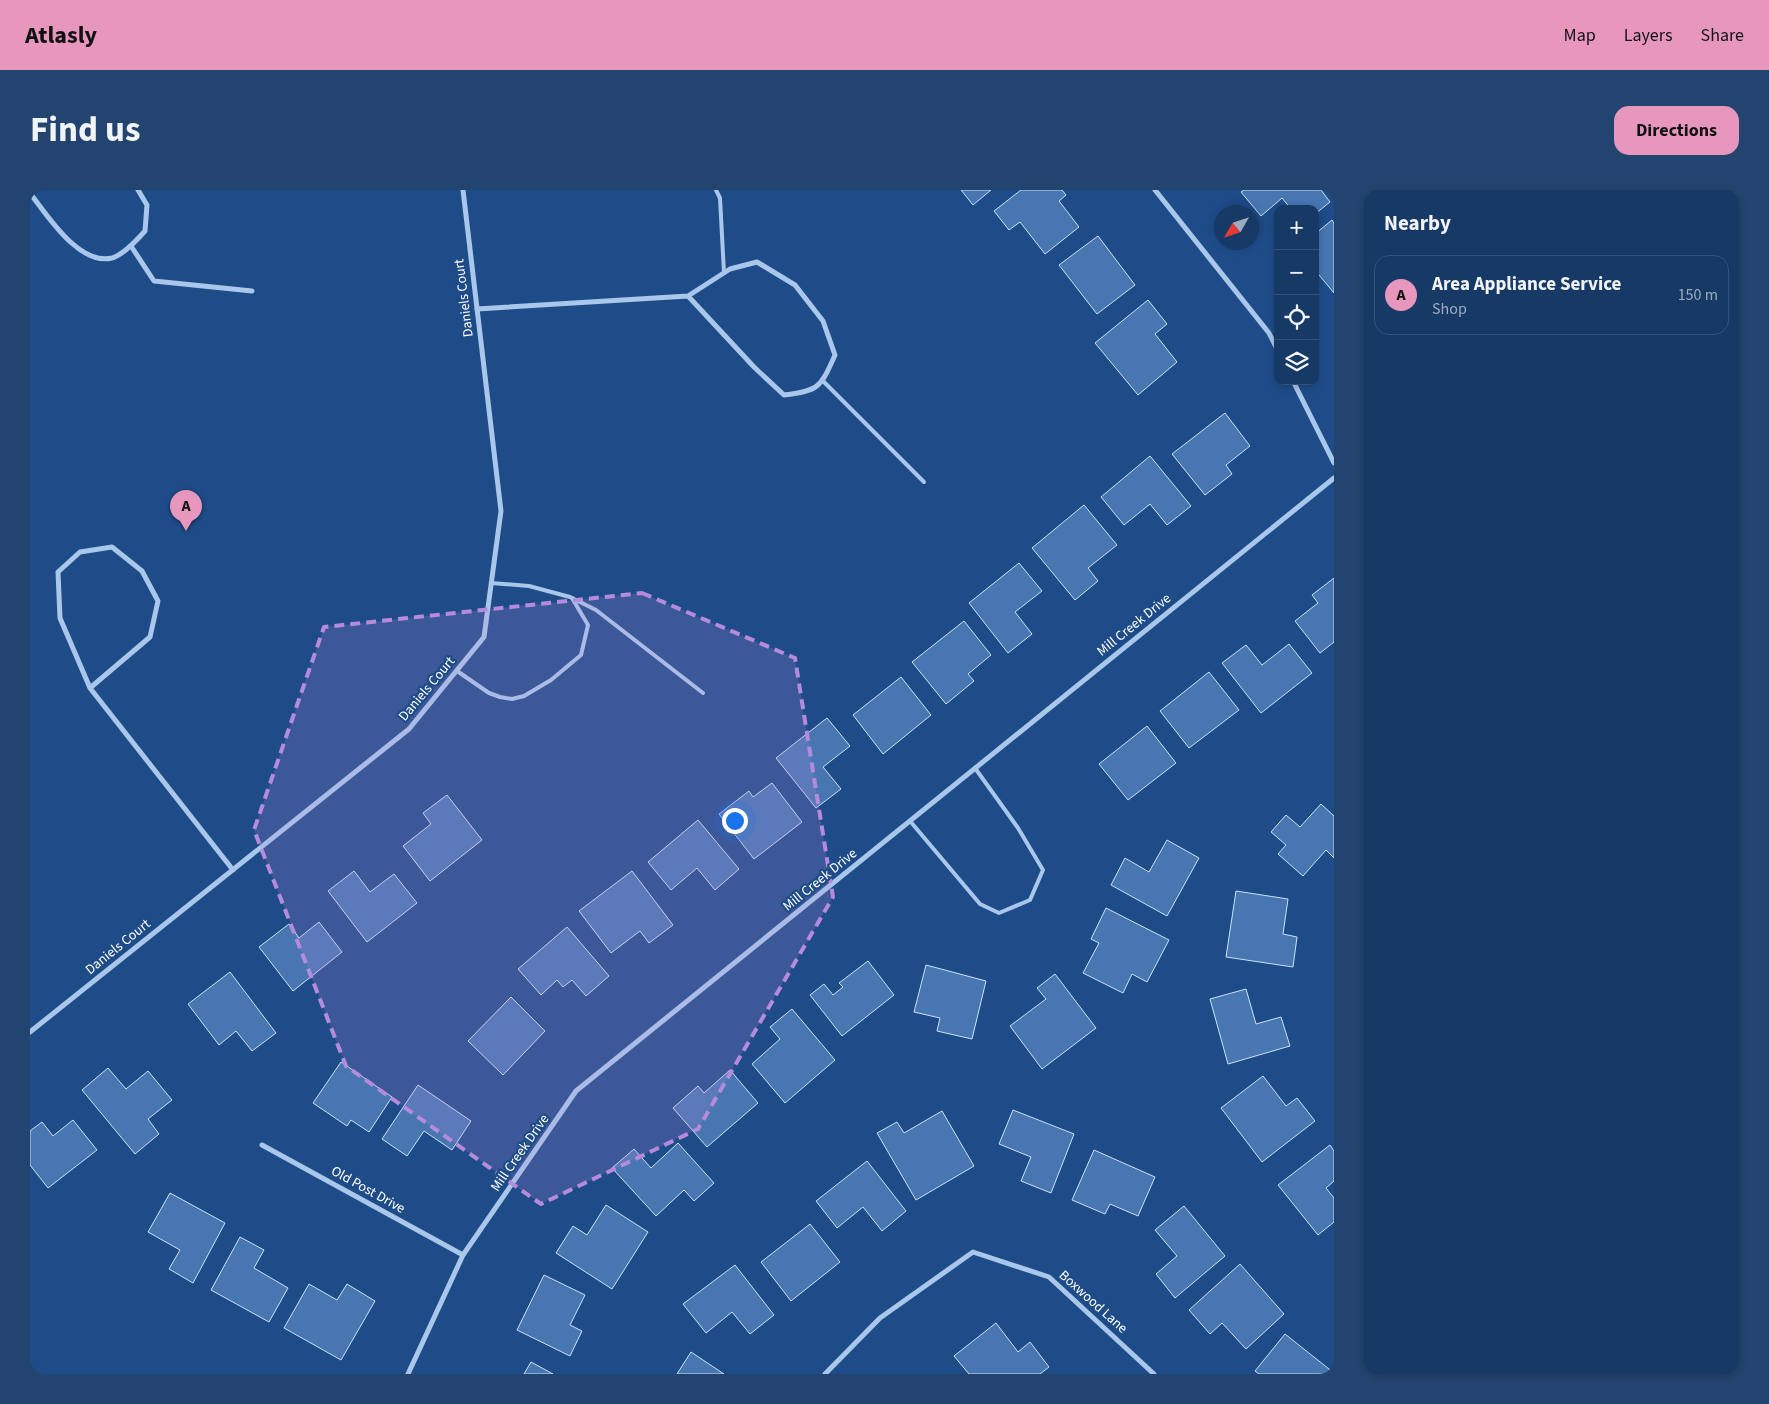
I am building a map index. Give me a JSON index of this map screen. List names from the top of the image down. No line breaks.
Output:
{"streets":{"street":["Daniels Court","Mill Creek Drive","Old Post Drive","Boxwood Lane"]},"crossings":[["Mill Creek Drive","Old Post Drive"]],"north":"bottom left","page":{"header":"Atlasly","nav":["Map","Layers","Share"],"title":"Find us","buttons":"Directions","heading":"Nearby","map_buttons":["+","−"],"list":[{"mark":"A","name":"Area Appliance Service","note":"Shop","value":"150 m"}],"pins":"A"}}
